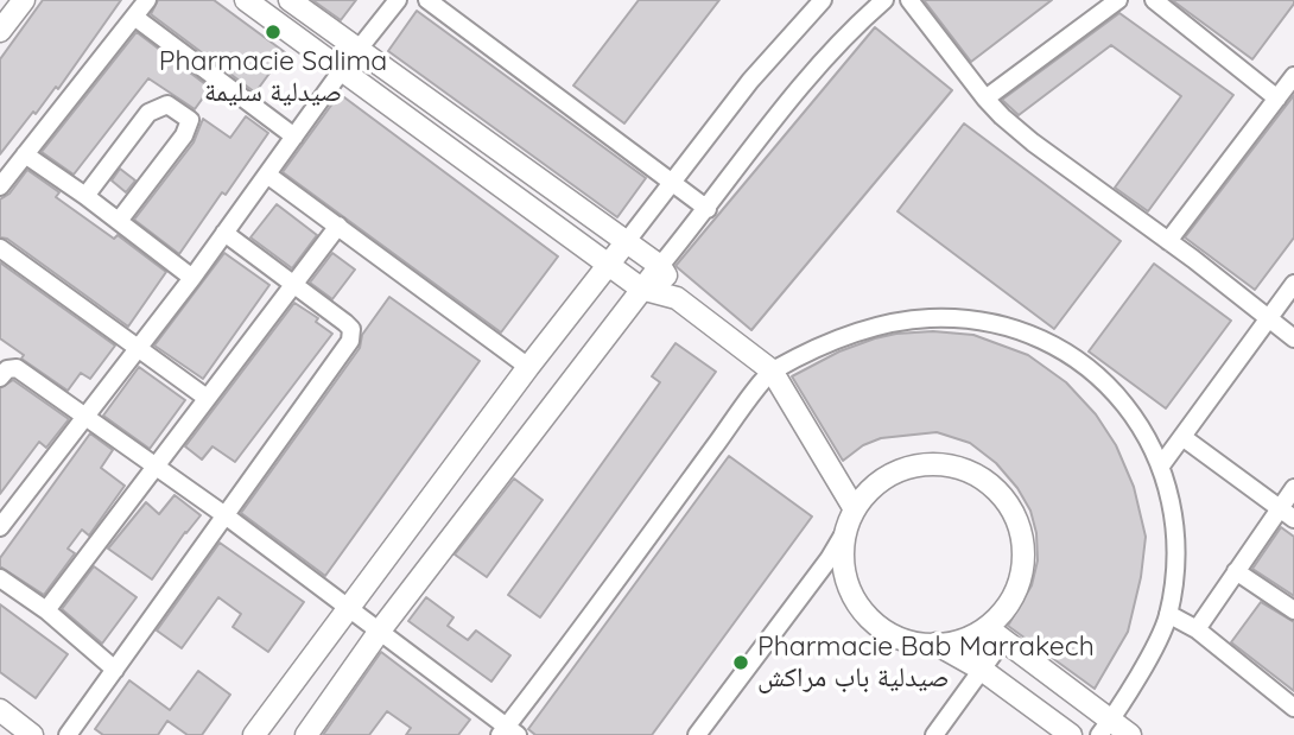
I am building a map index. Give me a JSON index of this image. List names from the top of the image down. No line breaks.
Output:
{"places":["Pharmacie Salima صيدلية سليمة","Pharmacie Bab Marrakech صيدلية باب مراكش"]}
